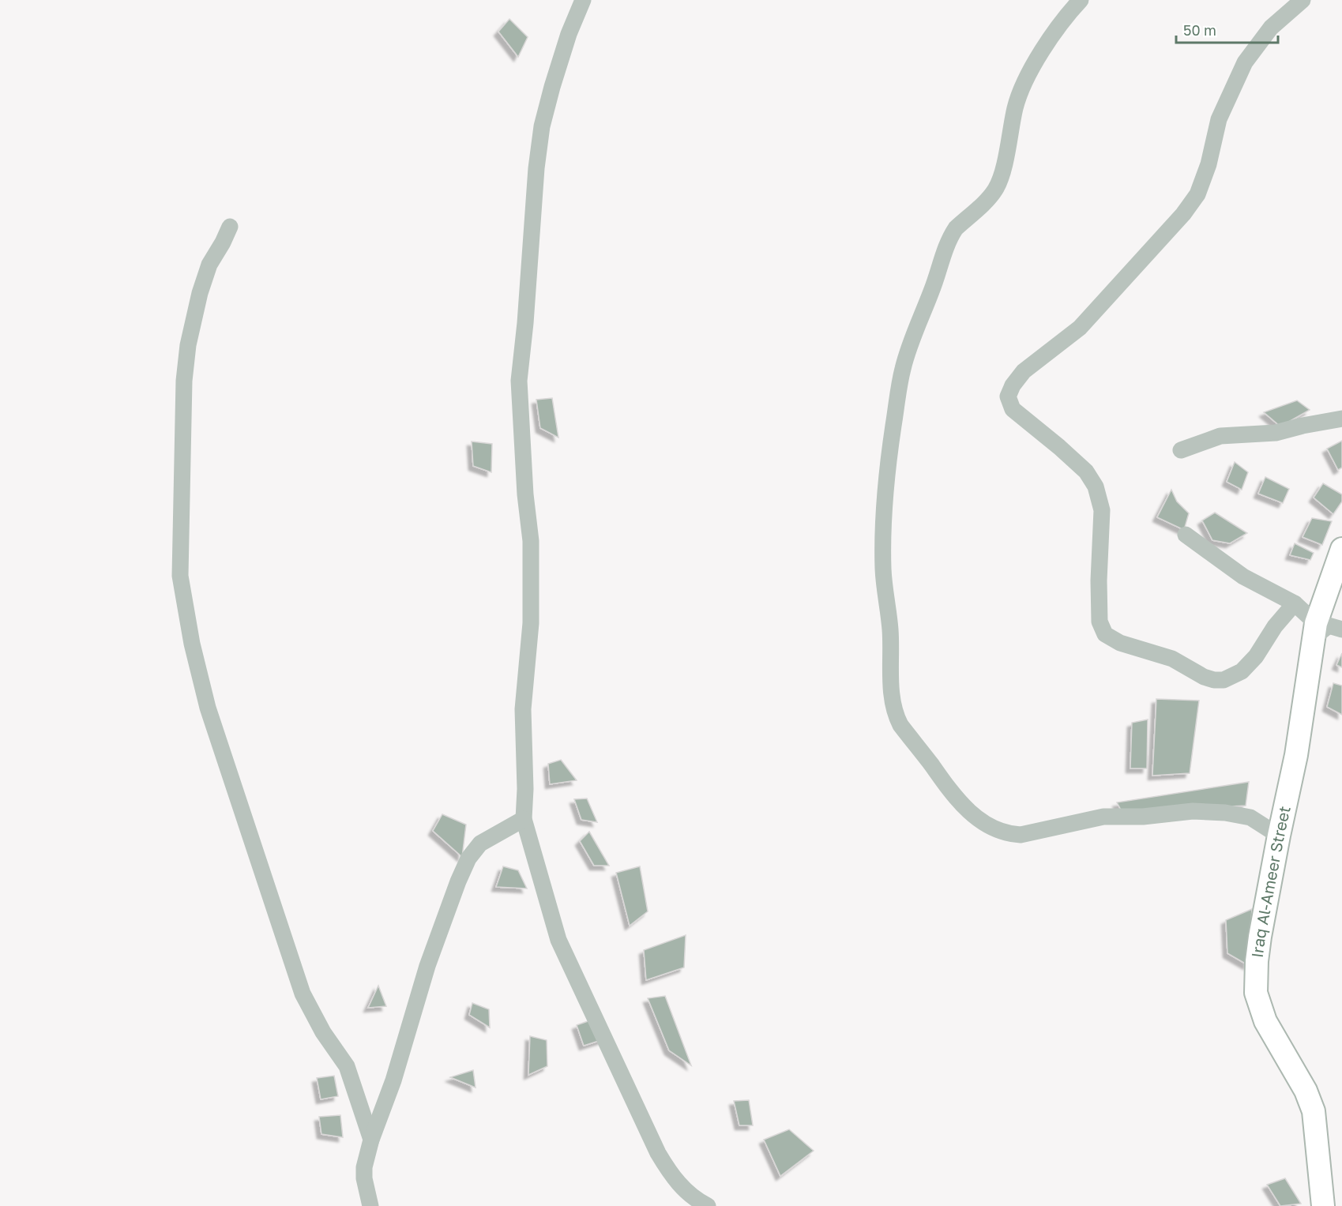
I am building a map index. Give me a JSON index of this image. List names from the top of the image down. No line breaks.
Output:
{"streets":{"main road":["Iraq Al-Ameer Street"]},"scale_bar":"50 m"}
